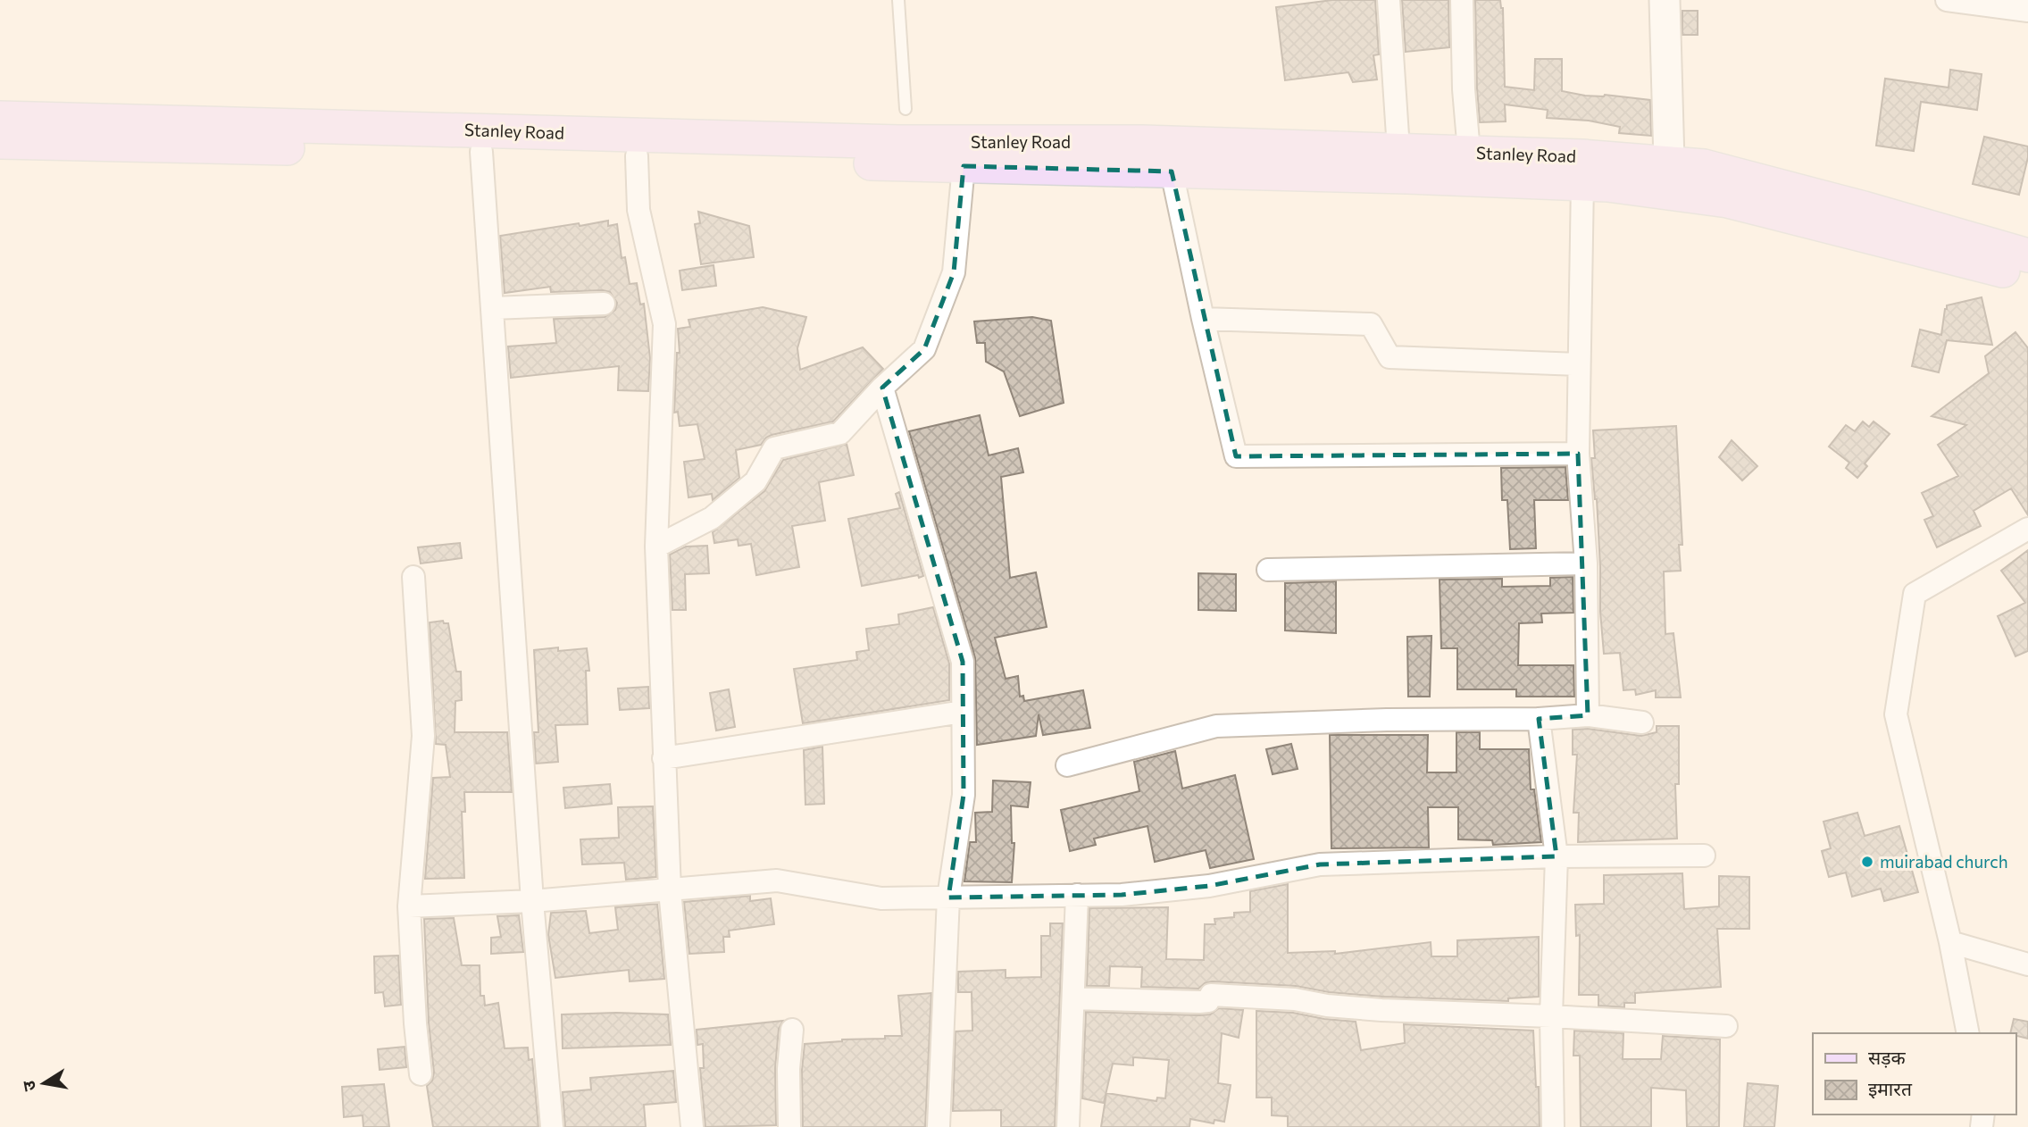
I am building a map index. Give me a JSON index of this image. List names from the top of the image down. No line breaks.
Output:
{"streets":{"main road":["Stanley Road"]},"places":["muirabad church"],"legend":["सड़क","इमारत"],"north":"left"}
